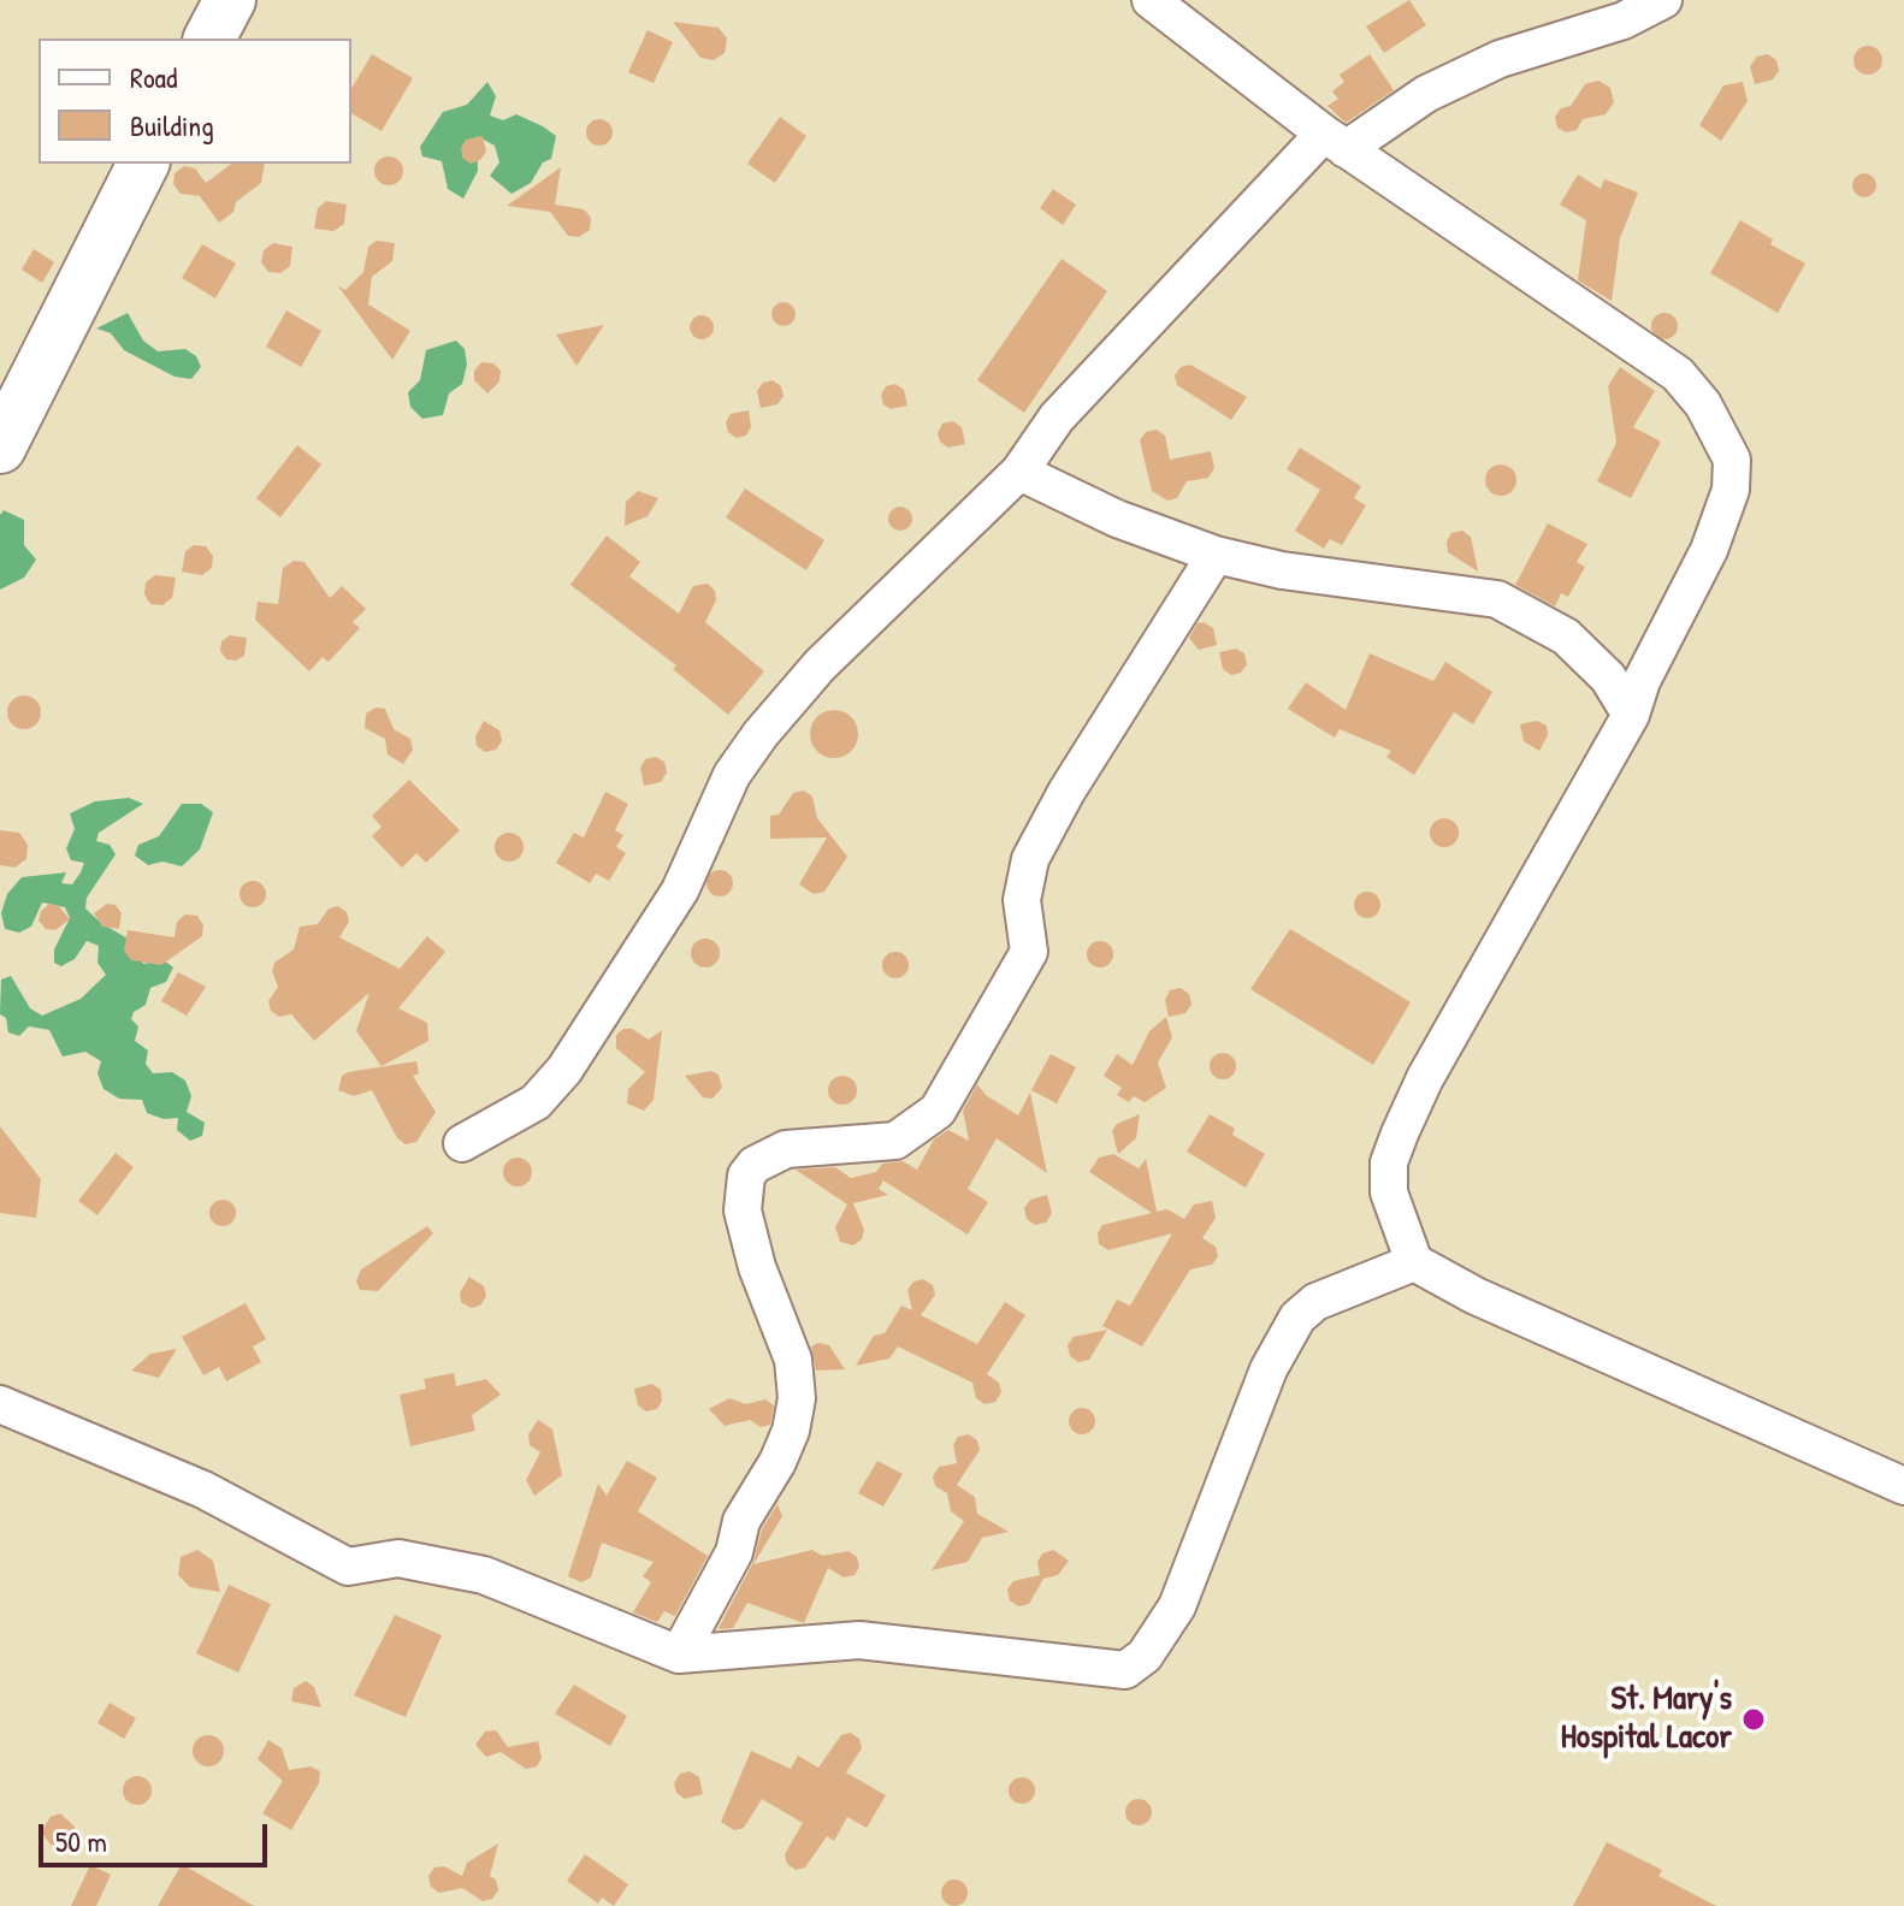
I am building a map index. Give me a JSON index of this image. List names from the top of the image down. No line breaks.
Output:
{"places":["St. Mary's Hospital Lacor"],"legend":["Road","Building"],"scale_bar":"50 m"}
